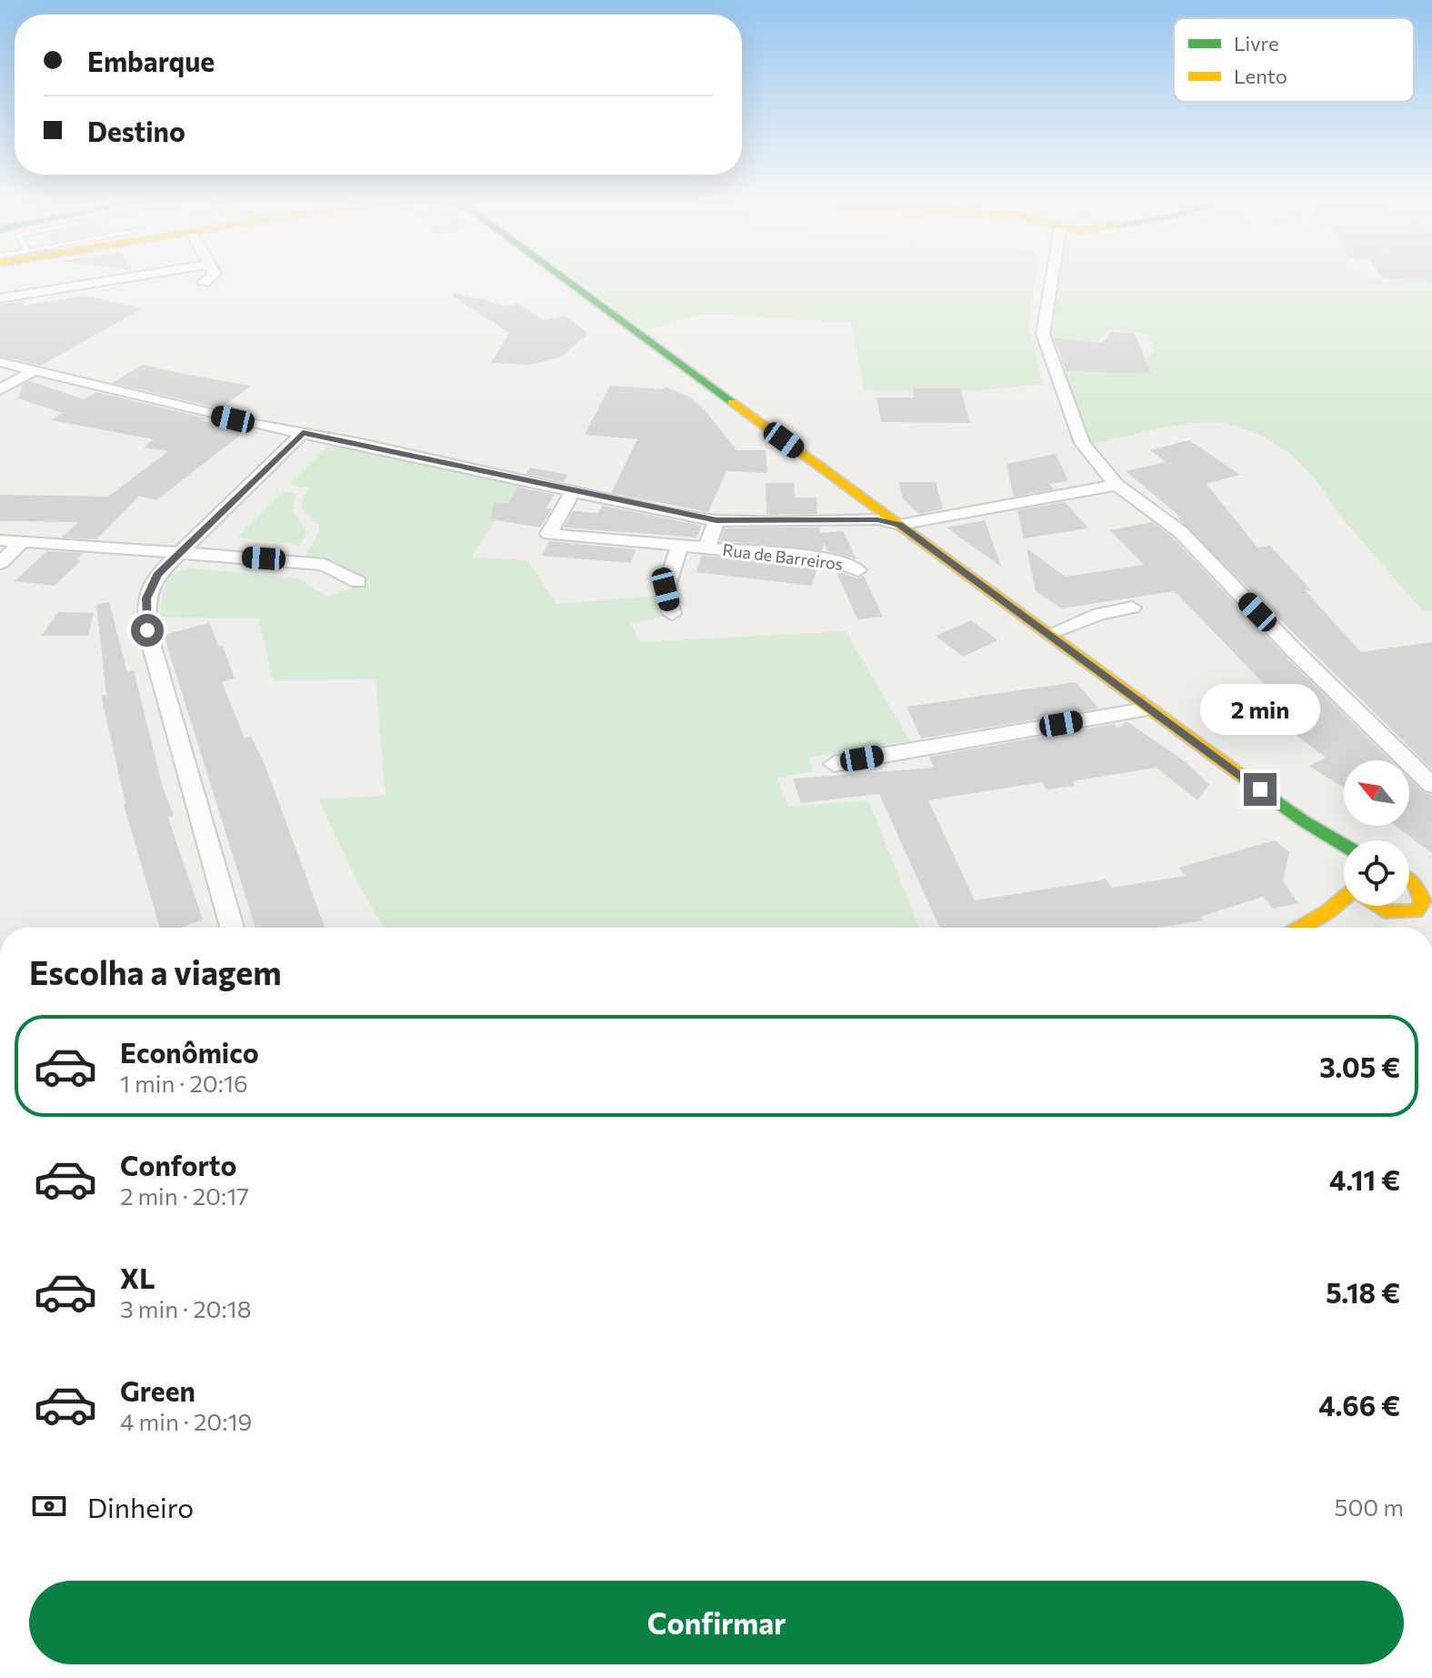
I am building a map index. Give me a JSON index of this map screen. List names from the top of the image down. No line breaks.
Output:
{"streets":{"street":["Rua de Barreiros"]},"legend":["Livre","Lento"],"north":"top left","page":{"banner":["Embarque","Destino"],"bubble":"2 min","heading":"Escolha a viagem","list":[{"name":"Econômico","note":"1 min · 20:16","value":"3.05 €"},{"name":"Conforto","note":"2 min · 20:17","value":"4.11 €"},{"name":"XL","note":"3 min · 20:18","value":"5.18 €"},{"name":"Green","note":"4 min · 20:19","value":"4.66 €"}],"pay":["Dinheiro","500 m"],"buttons":"Confirmar"}}
